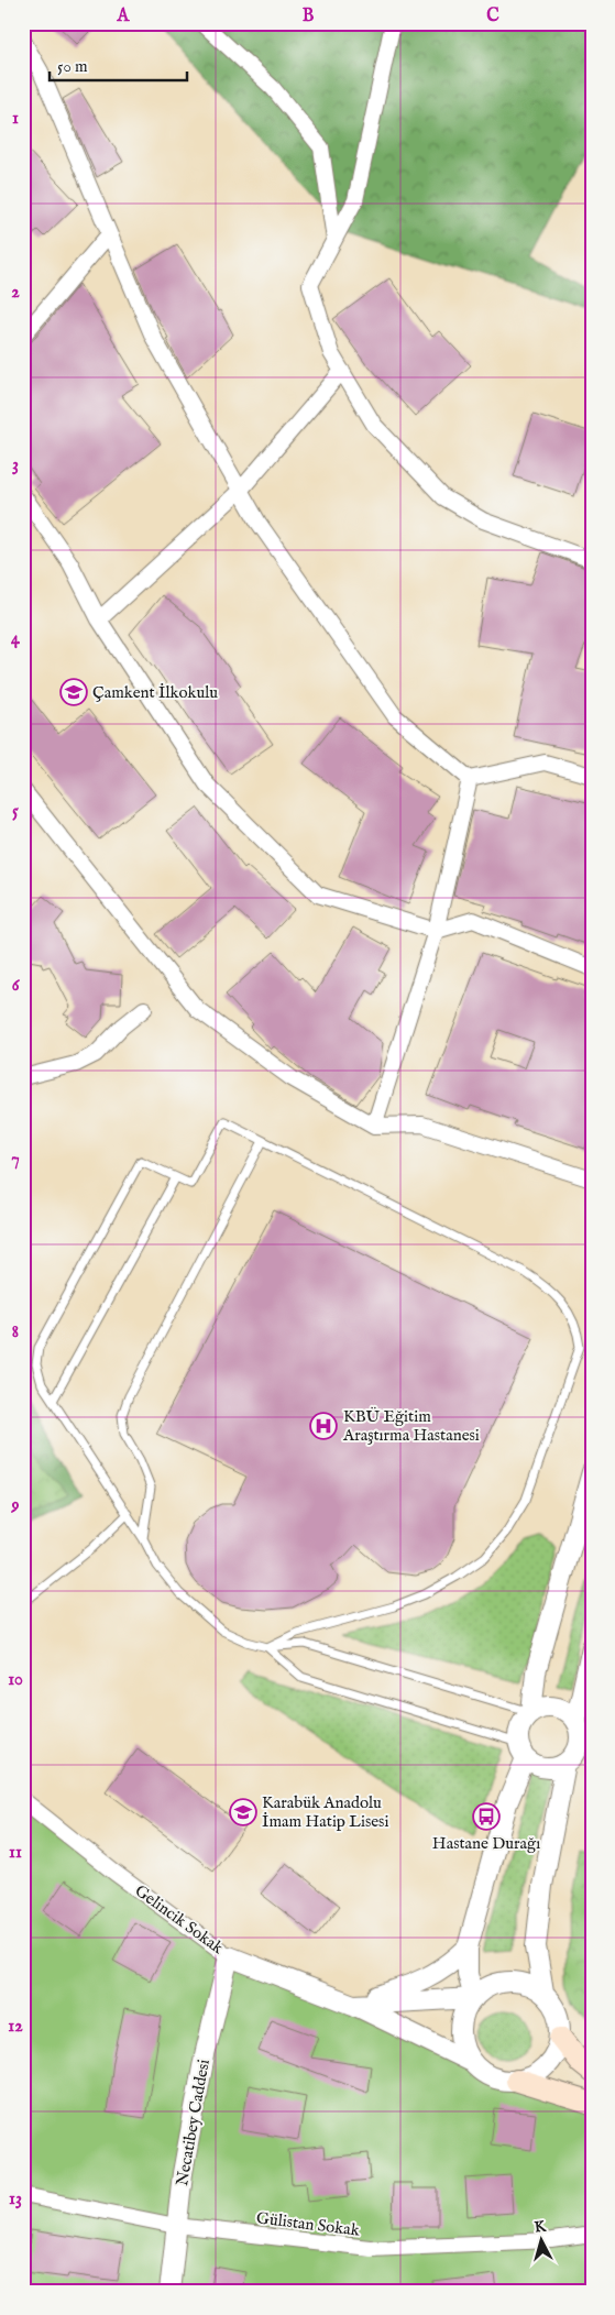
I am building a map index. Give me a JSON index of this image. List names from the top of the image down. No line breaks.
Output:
{"streets":{"street":["Gelincik Sokak","Necatibey Caddesi","Gülistan Sokak"]},"crossings":[["Gelincik Sokak","Necatibey Caddesi"],["Necatibey Caddesi","Gülistan Sokak"]],"places":{"school or university":["Çamkent İlkokulu","Karabük Anadolu İmam Hatip Lisesi"],"hospital":["KBÜ Eğitim Araştırma Hastanesi"],"bus stop":["Hastane Durağı"]},"scale_bar":"50 m","north":"top","grid":{"columns":["A","B","C"],"rows":["1","2","3","4","5","6","7","8","9","10","11","12","13"]}}
